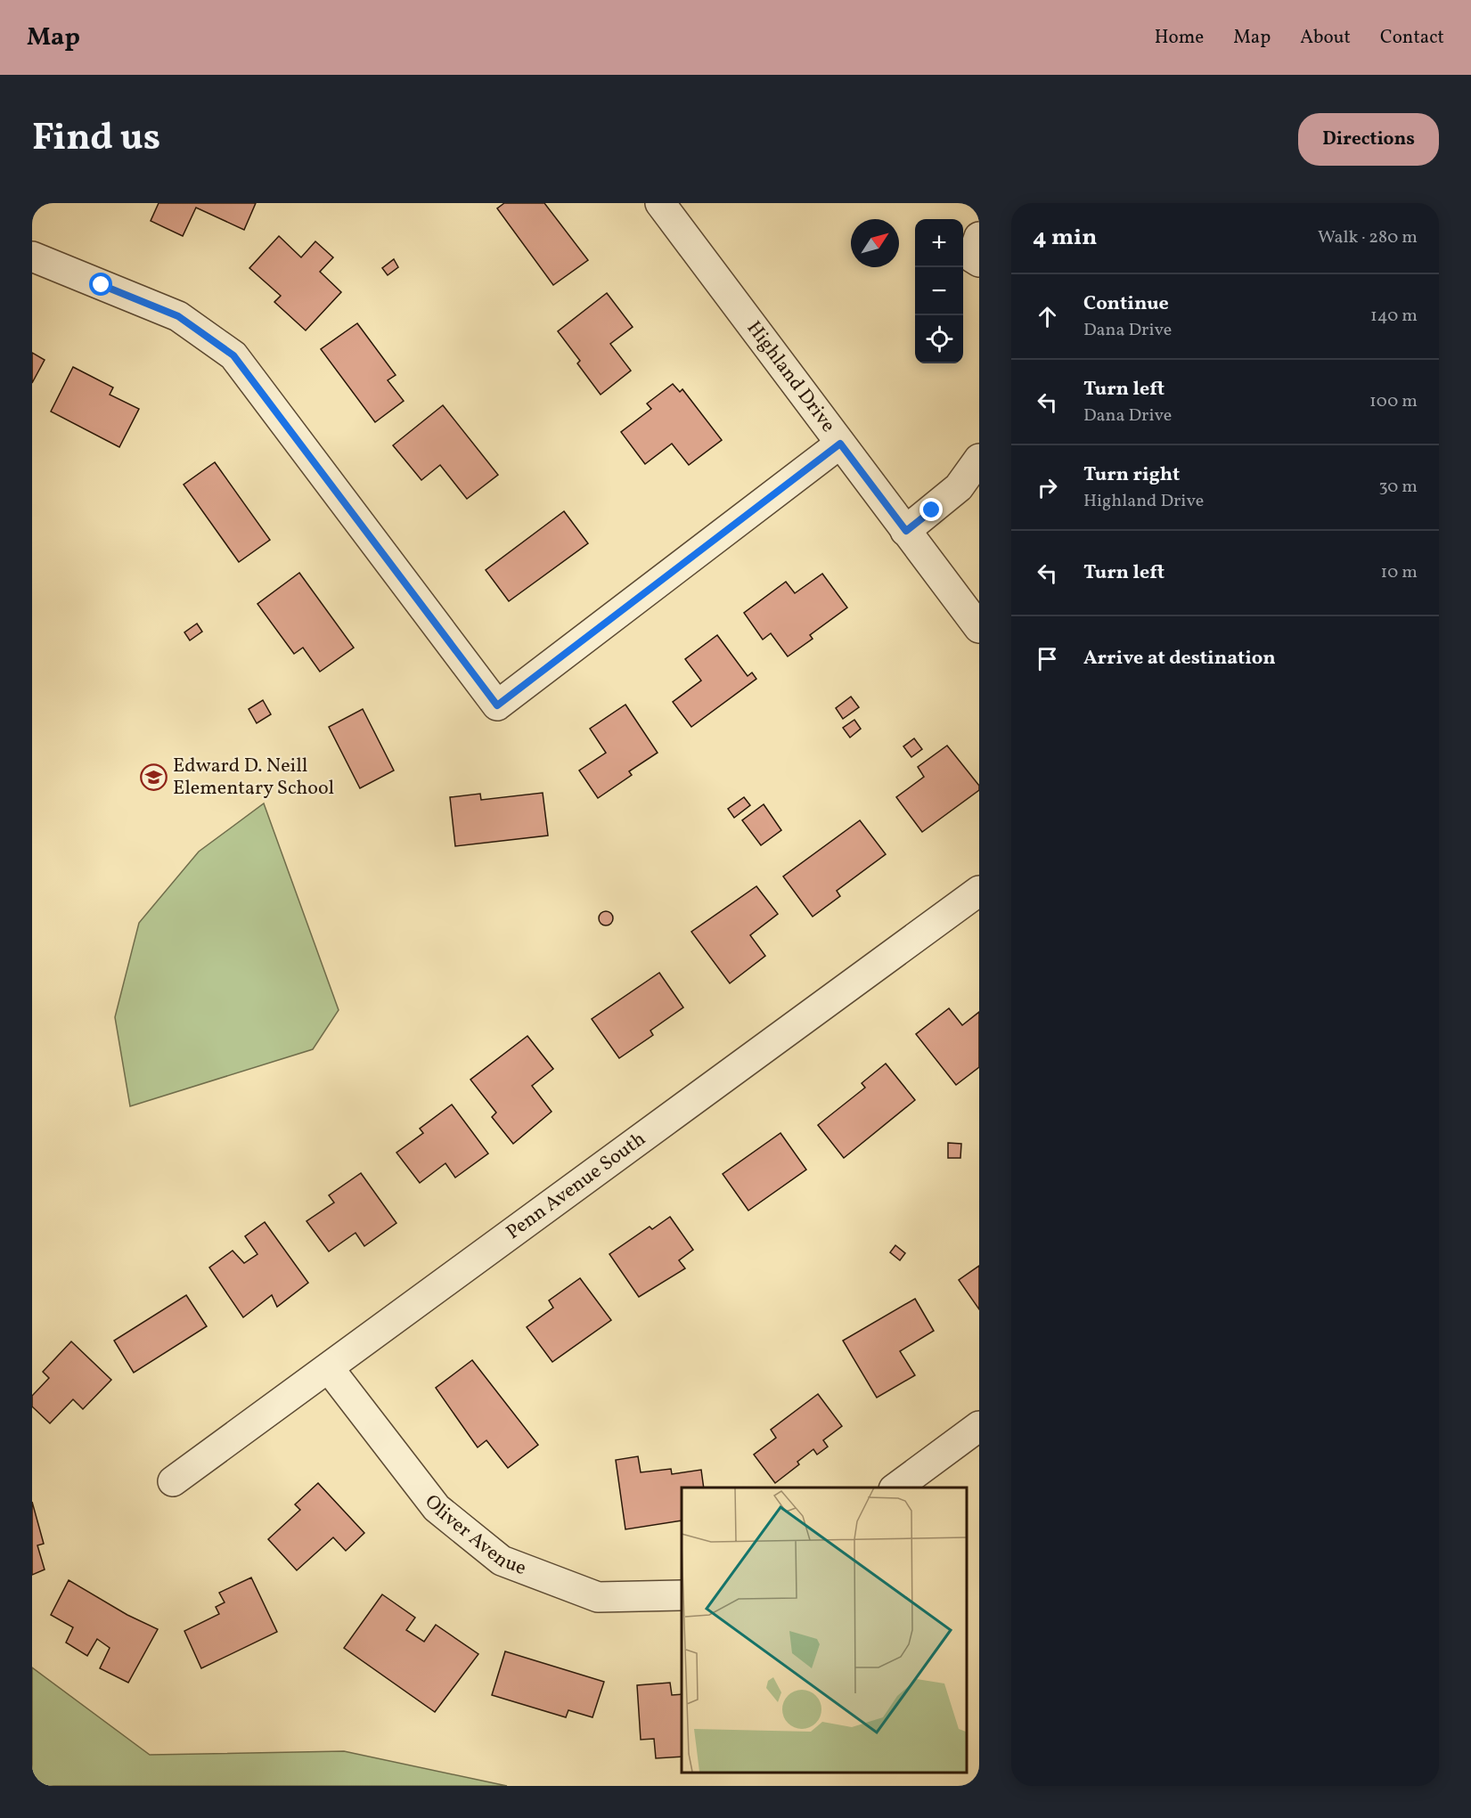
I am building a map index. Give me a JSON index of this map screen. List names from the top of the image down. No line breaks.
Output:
{"streets":{"street":["Highland Drive","Penn Avenue South","Oliver Avenue"]},"crossings":[["Penn Avenue South","Oliver Avenue"]],"places":{"school or university":["Edward D. Neill Elementary School"]},"north":"top right","page":{"header":"Map","nav":["Home","Map","About","Contact"],"title":"Find us","buttons":"Directions","heading":["4 min","Walk · 280 m"],"map_buttons":["+","−"],"list":[["Continue","Dana Drive","140 m"],["Turn left","Dana Drive","100 m"],["Turn right","Highland Drive","30 m"],["Turn left","10 m"],"Arrive at destination"]}}
